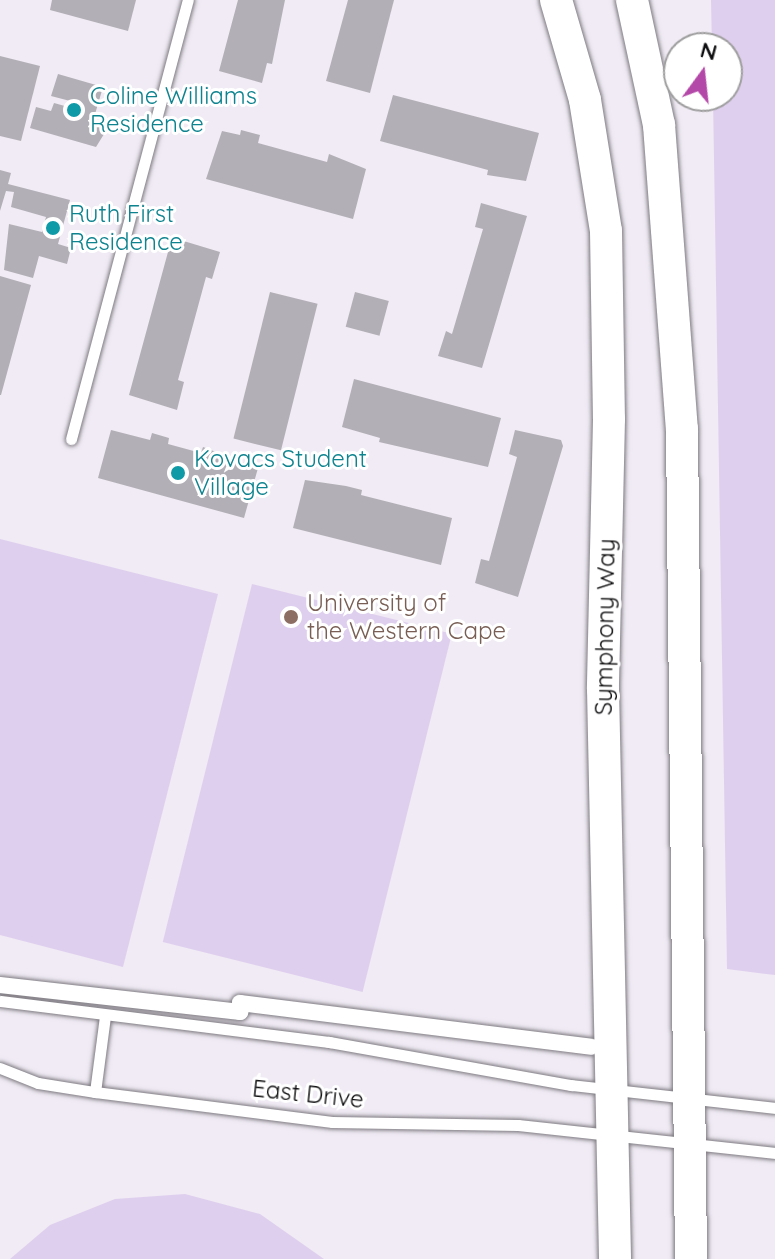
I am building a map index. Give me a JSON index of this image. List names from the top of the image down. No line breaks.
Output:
{"streets":{"main road":["Symphony Way"],"lane":["East Drive"]},"crossings":[["Symphony Way","East Drive"]],"places":["Coline Williams Residence","Ruth First Residence","Kovacs Student Village","University of the Western Cape"],"north":"top"}
